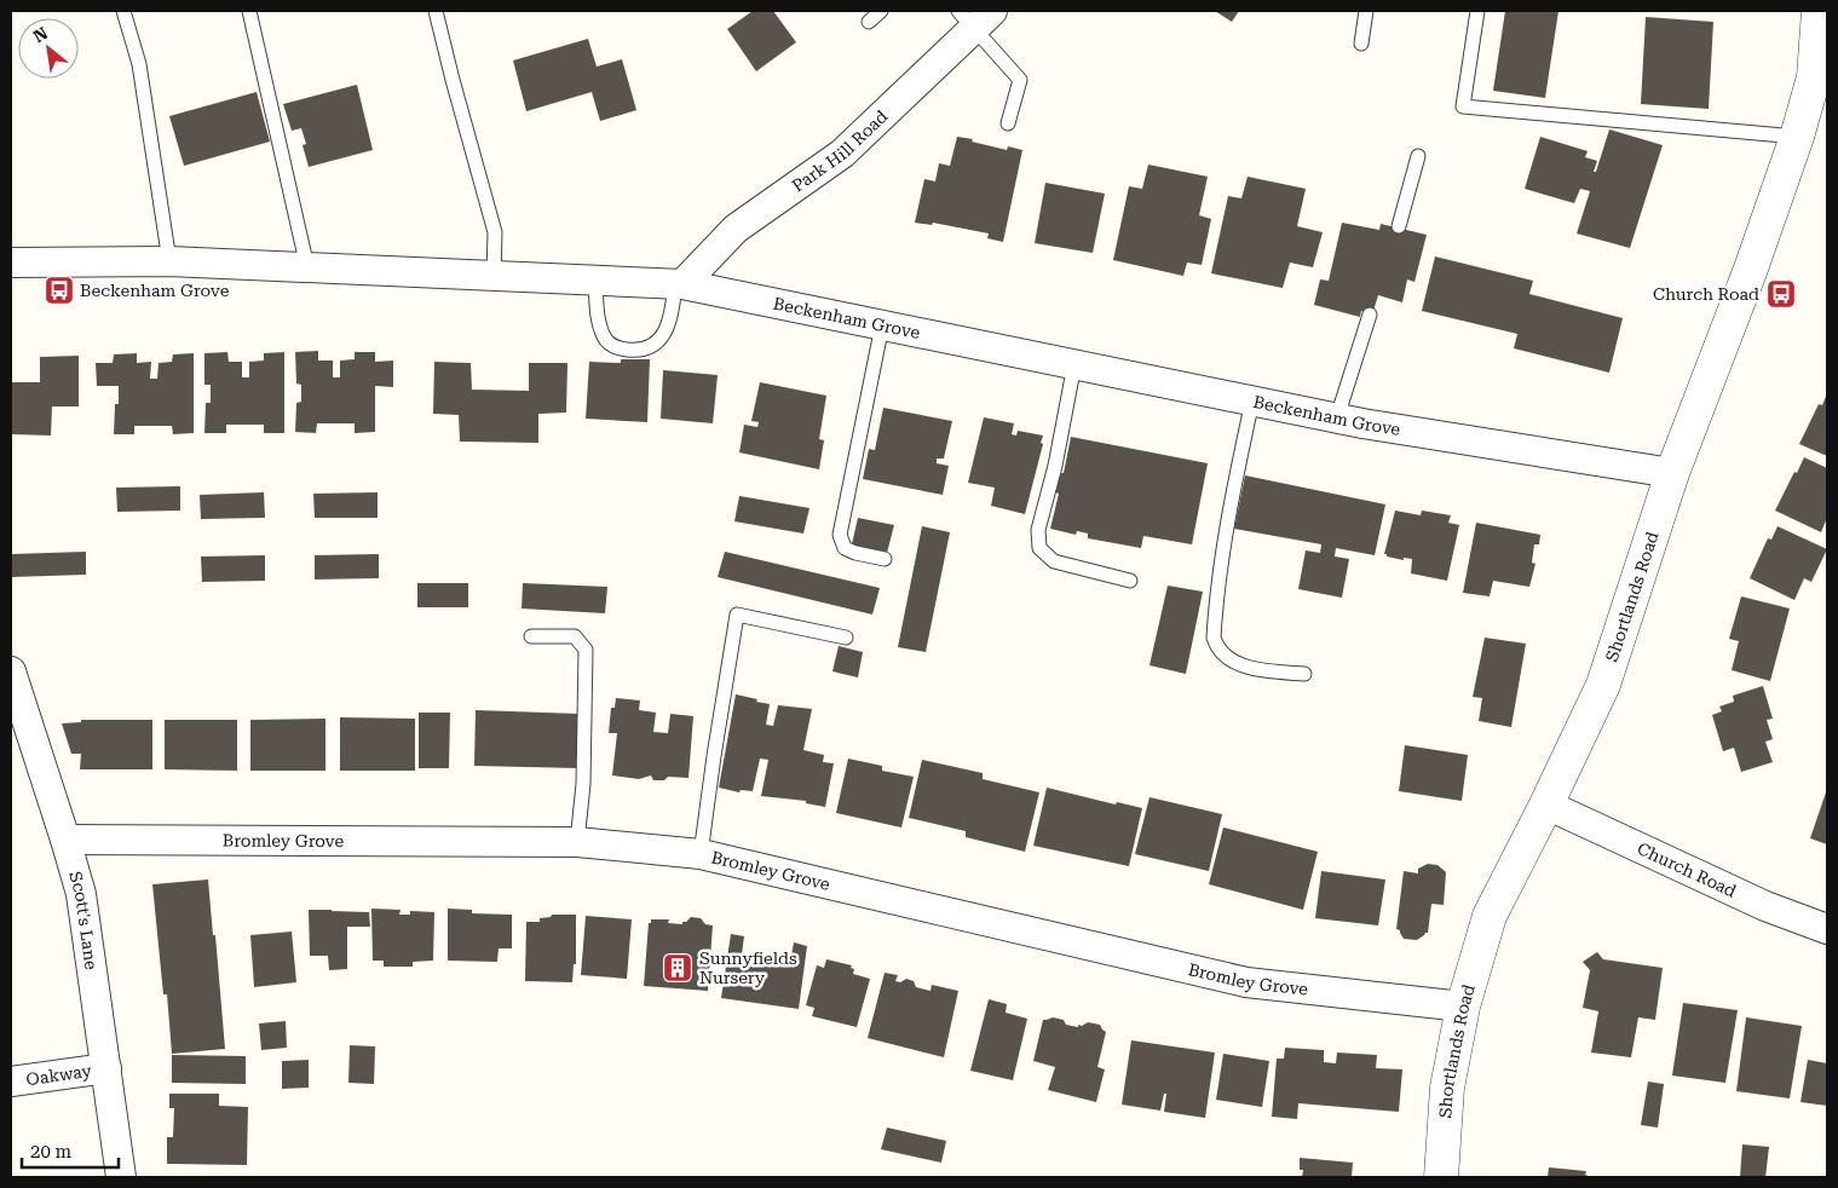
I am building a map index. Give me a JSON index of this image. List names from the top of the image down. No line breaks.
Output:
{"streets":{"street":["Park Hill Road","Beckenham Grove","Shortlands Road","Bromley Grove","Church Road","Scott's Lane","Oakway"]},"crossings":[["Park Hill Road","Beckenham Grove"],["Beckenham Grove","Shortlands Road"],["Shortlands Road","Bromley Grove"],["Shortlands Road","Church Road"],["Bromley Grove","Scott's Lane"],["Scott's Lane","Oakway"]],"places":{"bus stop":["Beckenham Grove","Church Road"],"building":["Sunnyfields Nursery"]},"scale_bar":"20 m","north":"top left"}
